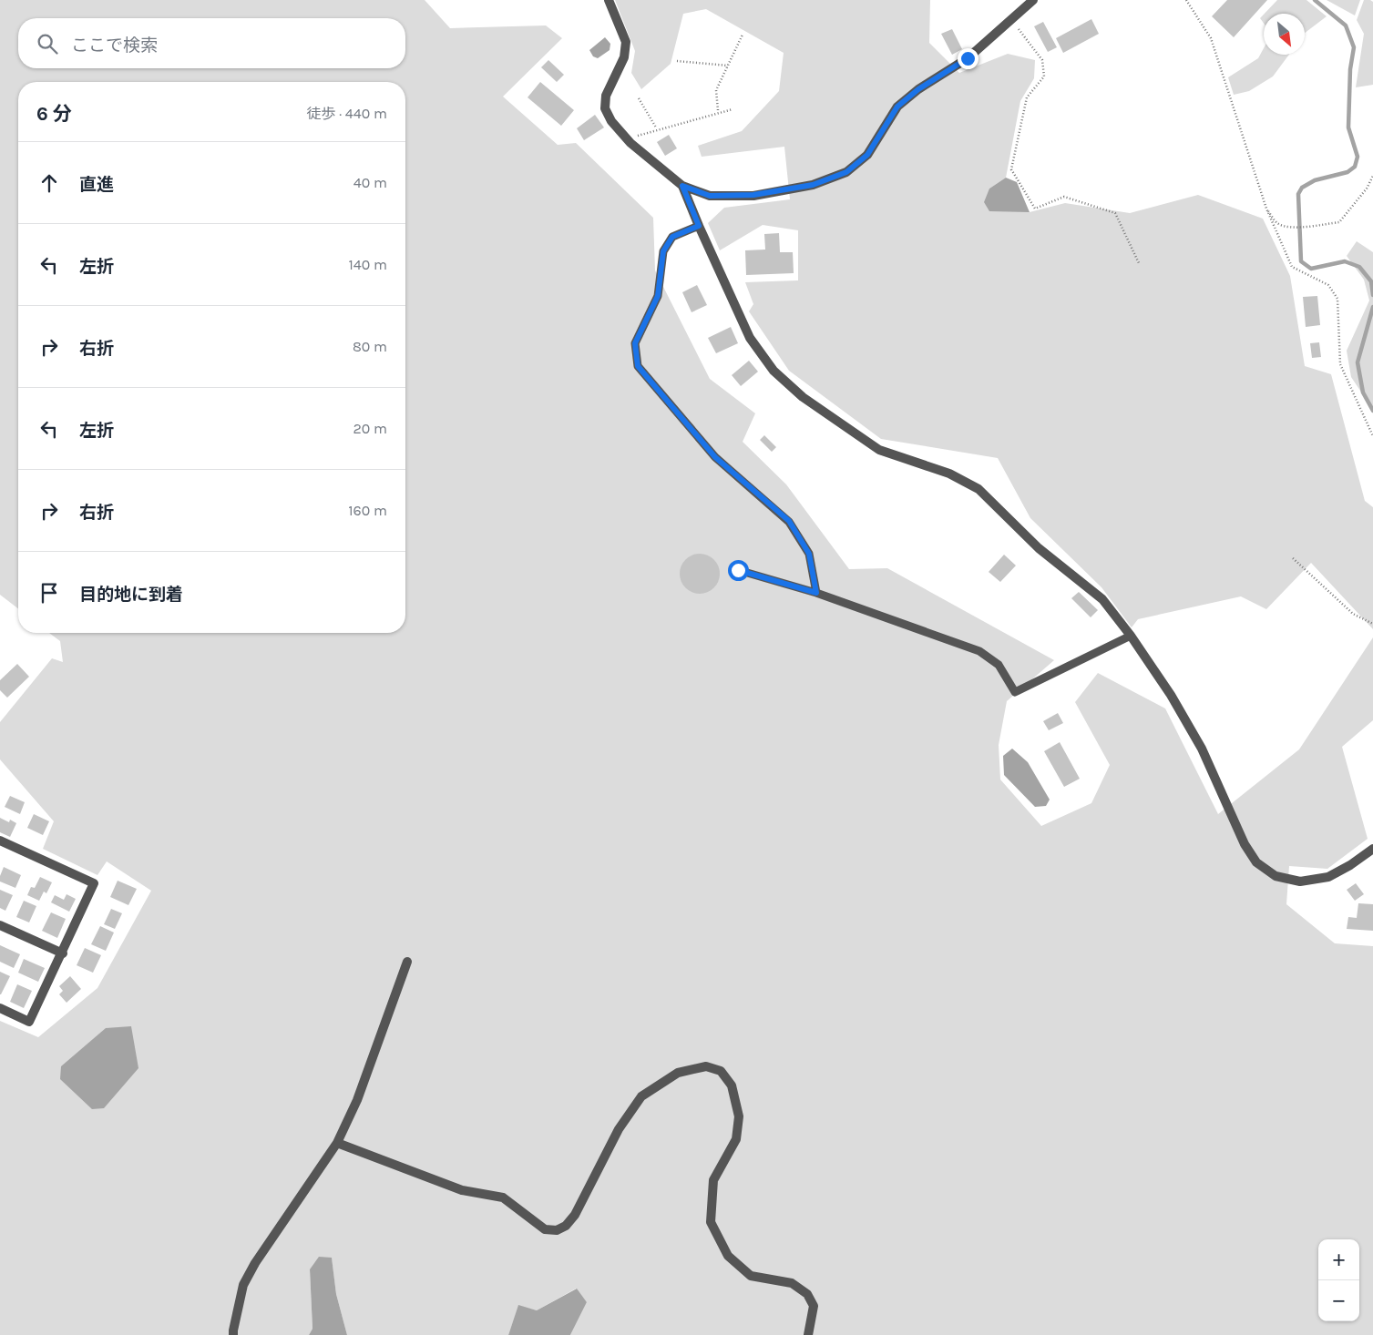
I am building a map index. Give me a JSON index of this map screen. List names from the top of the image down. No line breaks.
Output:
{"north":"bottom right","page":{"search":"ここで検索","heading":["6 分","徒歩 · 440 m"],"list":[["直進","40 m"],["左折","140 m"],["右折","80 m"],["左折","20 m"],["右折","160 m"],"目的地に到着"],"map_buttons":["+","−"]}}
